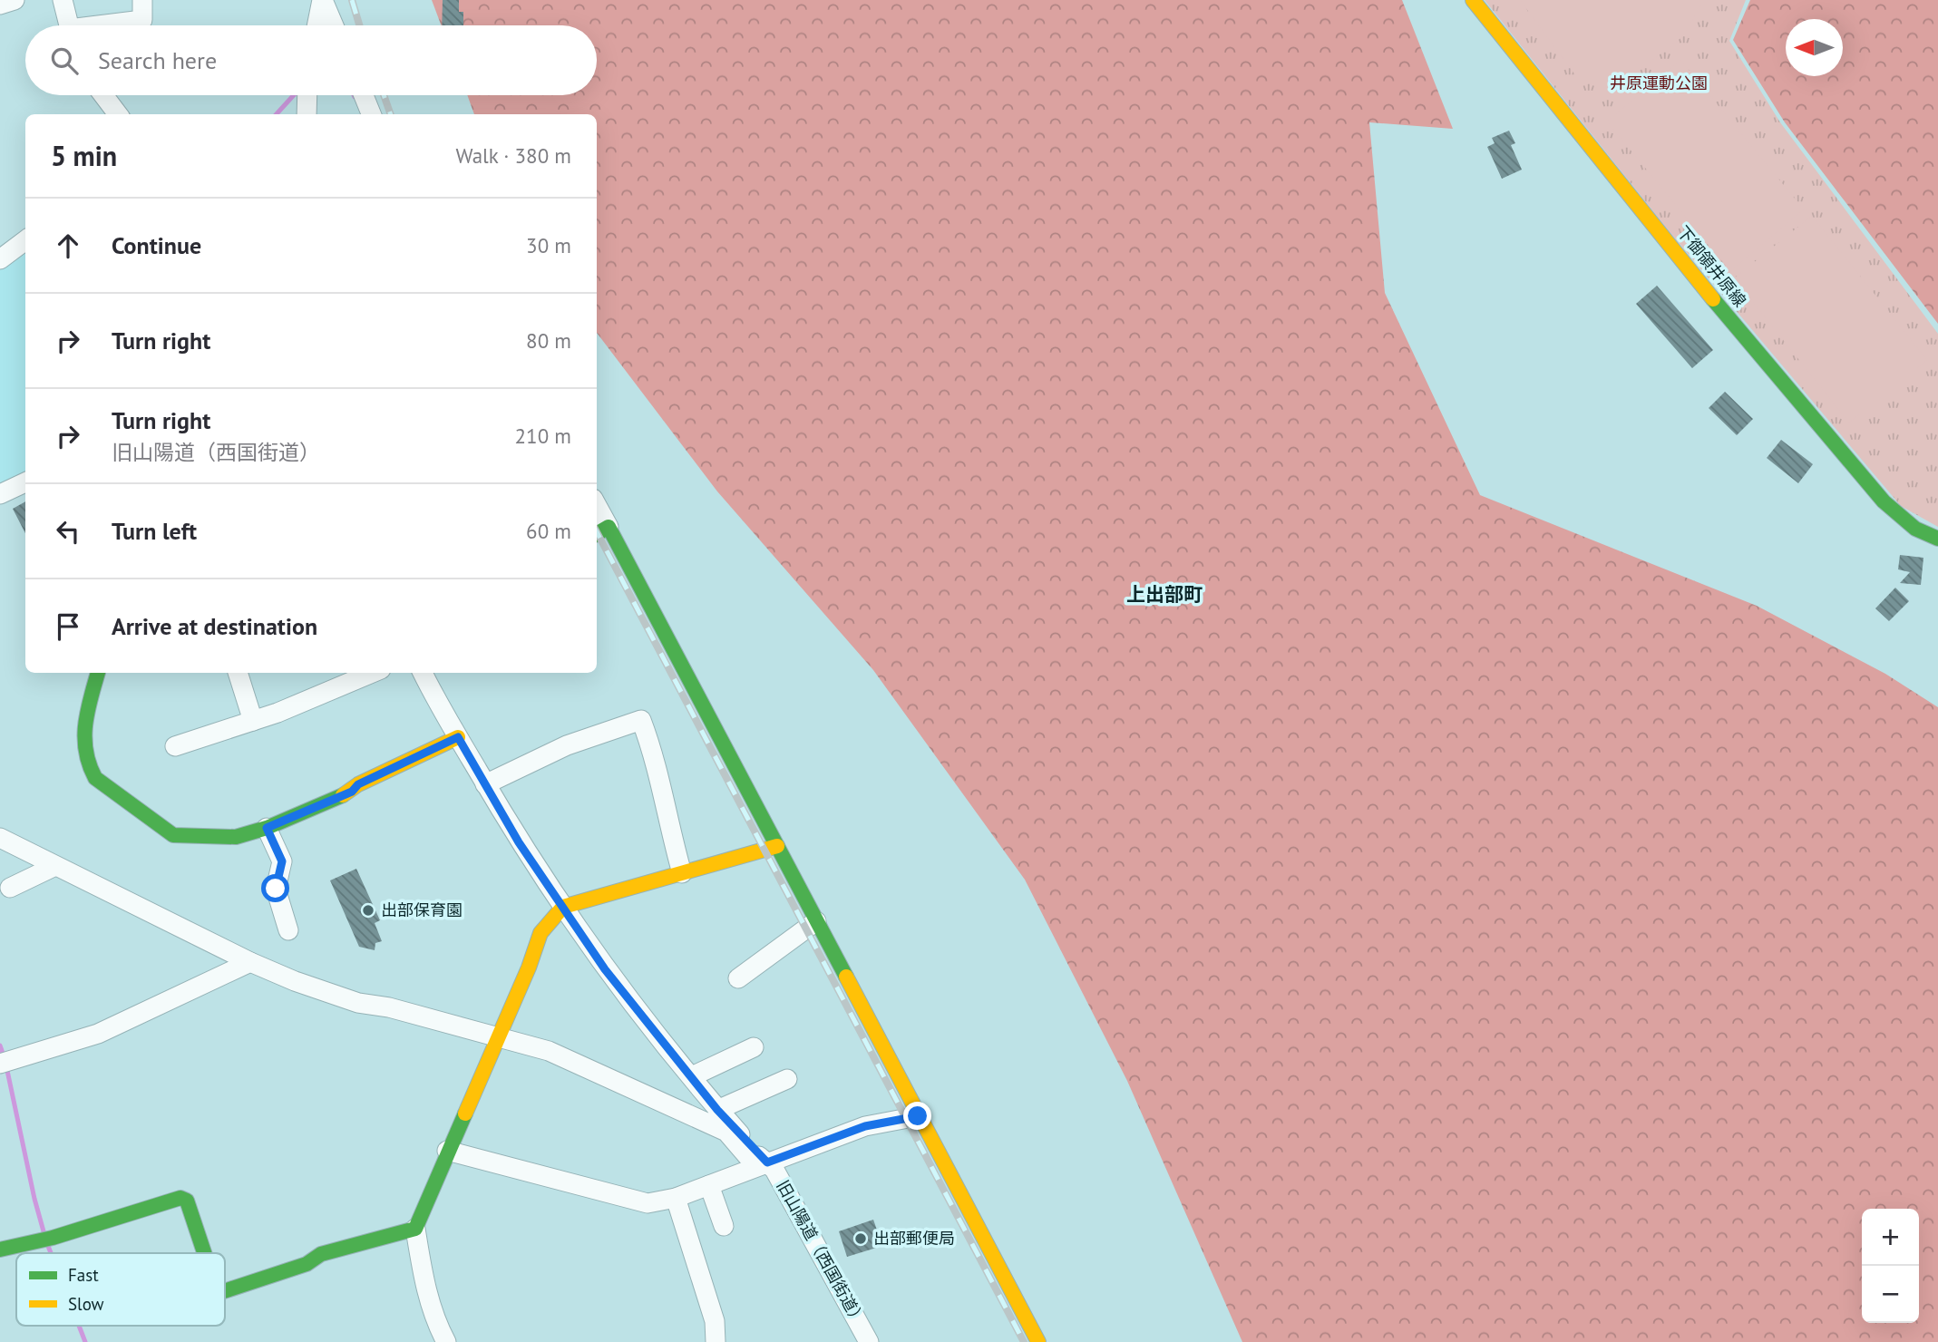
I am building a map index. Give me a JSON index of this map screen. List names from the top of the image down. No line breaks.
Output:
{"streets":{"street":["下御領井原線","旧山陽道（西国街道）"]},"districts":["上出部町"],"parks":["井原運動公園"],"places":["出部保育園","出部郵便局"],"legend":["Fast","Slow"],"north":"left","page":{"search":"Search here","heading":["5 min","Walk · 380 m"],"list":[["Continue","30 m"],["Turn right","80 m"],["Turn right","旧山陽道（西国街道）","210 m"],["Turn left","60 m"],"Arrive at destination"],"map_buttons":["+","−"]}}
